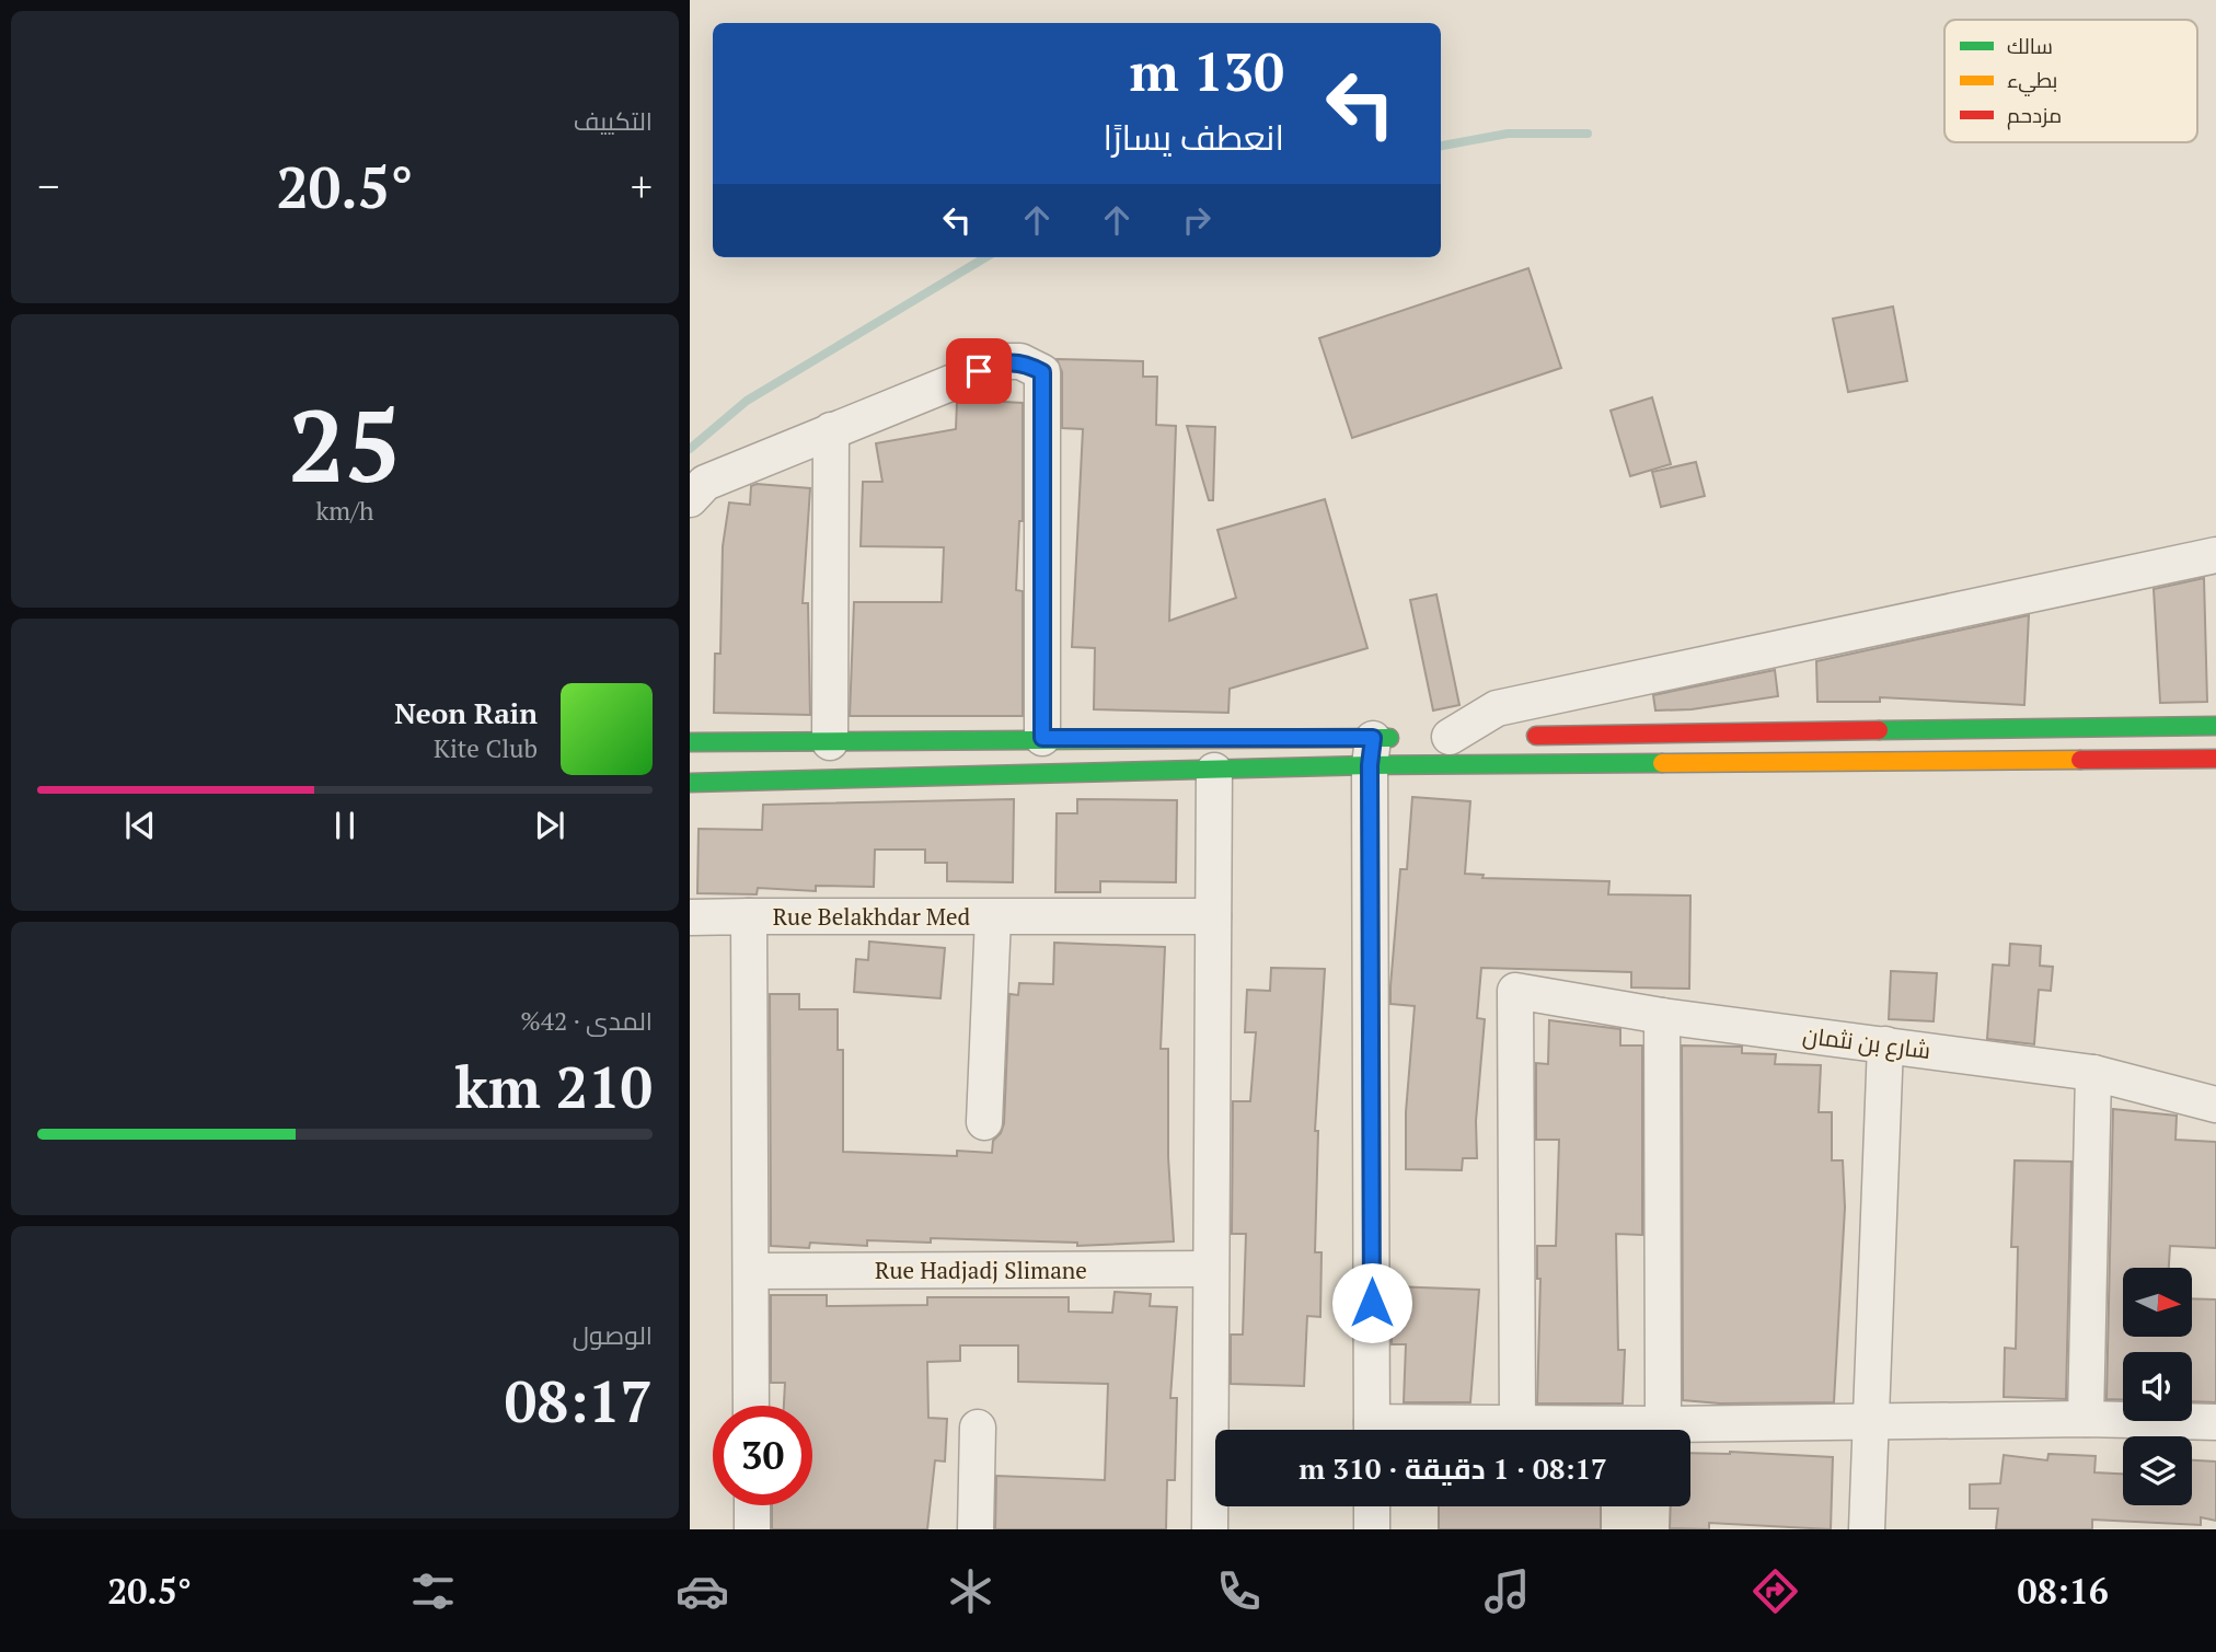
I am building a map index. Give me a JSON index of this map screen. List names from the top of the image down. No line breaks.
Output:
{"streets":{"street":["Rue Belakhdar Med","شارع بن نثمان","Rue Hadjadj Slimane"]},"legend":["سالك","بطيء","مزدحم"],"north":"right","page":{"tile":["التكييف",["25","km/h"],["المدى · 42%","210 km"],["الوصول","08:17"]],"turn":["130 m","انعطف يسارًا"],"heat":["−","20.5°","+"],"song":["Neon Rain","Kite Club"],"limit":"30","trip":"08:17 · 1 دقيقة · 310 m","tabs":["08:16","20.5°"]}}
